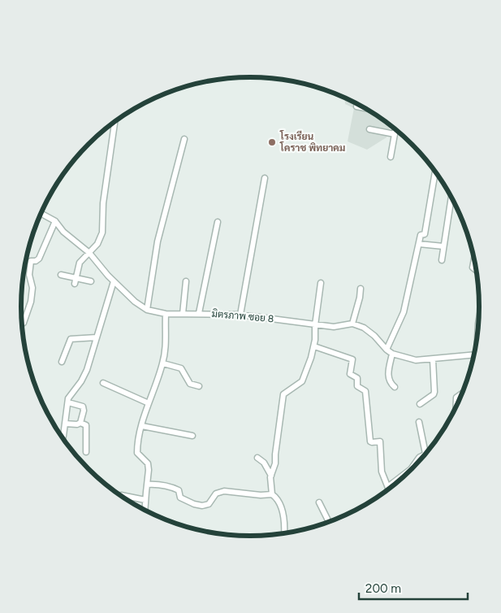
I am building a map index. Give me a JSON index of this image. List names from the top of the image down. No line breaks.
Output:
{"streets":{"street":["มิตรภาพ ซอย 8"]},"places":["โรงเรียน โคราช พิทยาคม"],"scale_bar":"200 m"}
